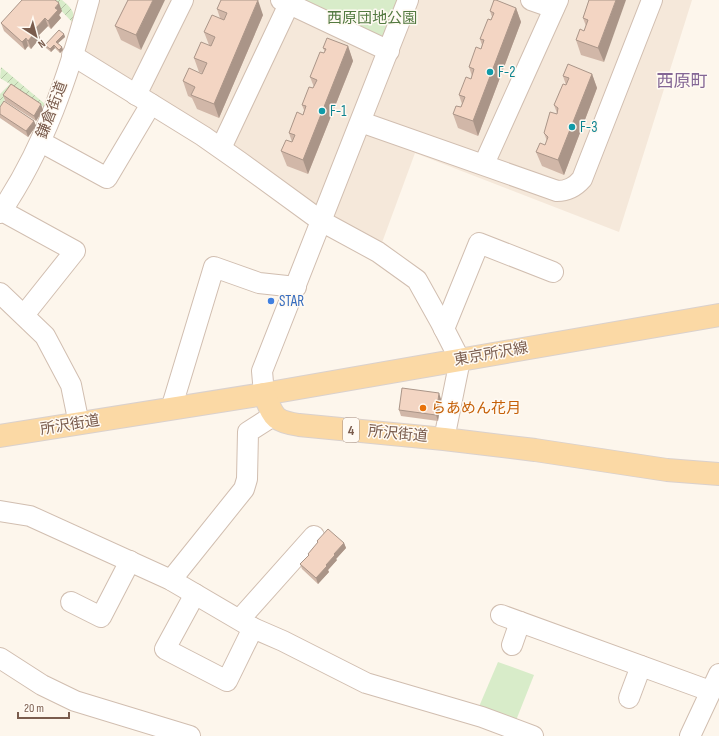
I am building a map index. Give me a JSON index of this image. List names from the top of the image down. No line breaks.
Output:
{"streets":{"main road":["東京所沢線","所沢街道","4"],"street":["鎌倉街道"]},"crossings":[["東京所沢線","所沢街道"]],"districts":["西原町"],"parks":["西原団地公園"],"places":["F-2","F-1","F-3","STAR","らあめん花月"],"scale_bar":"20 m","north":"bottom right"}
